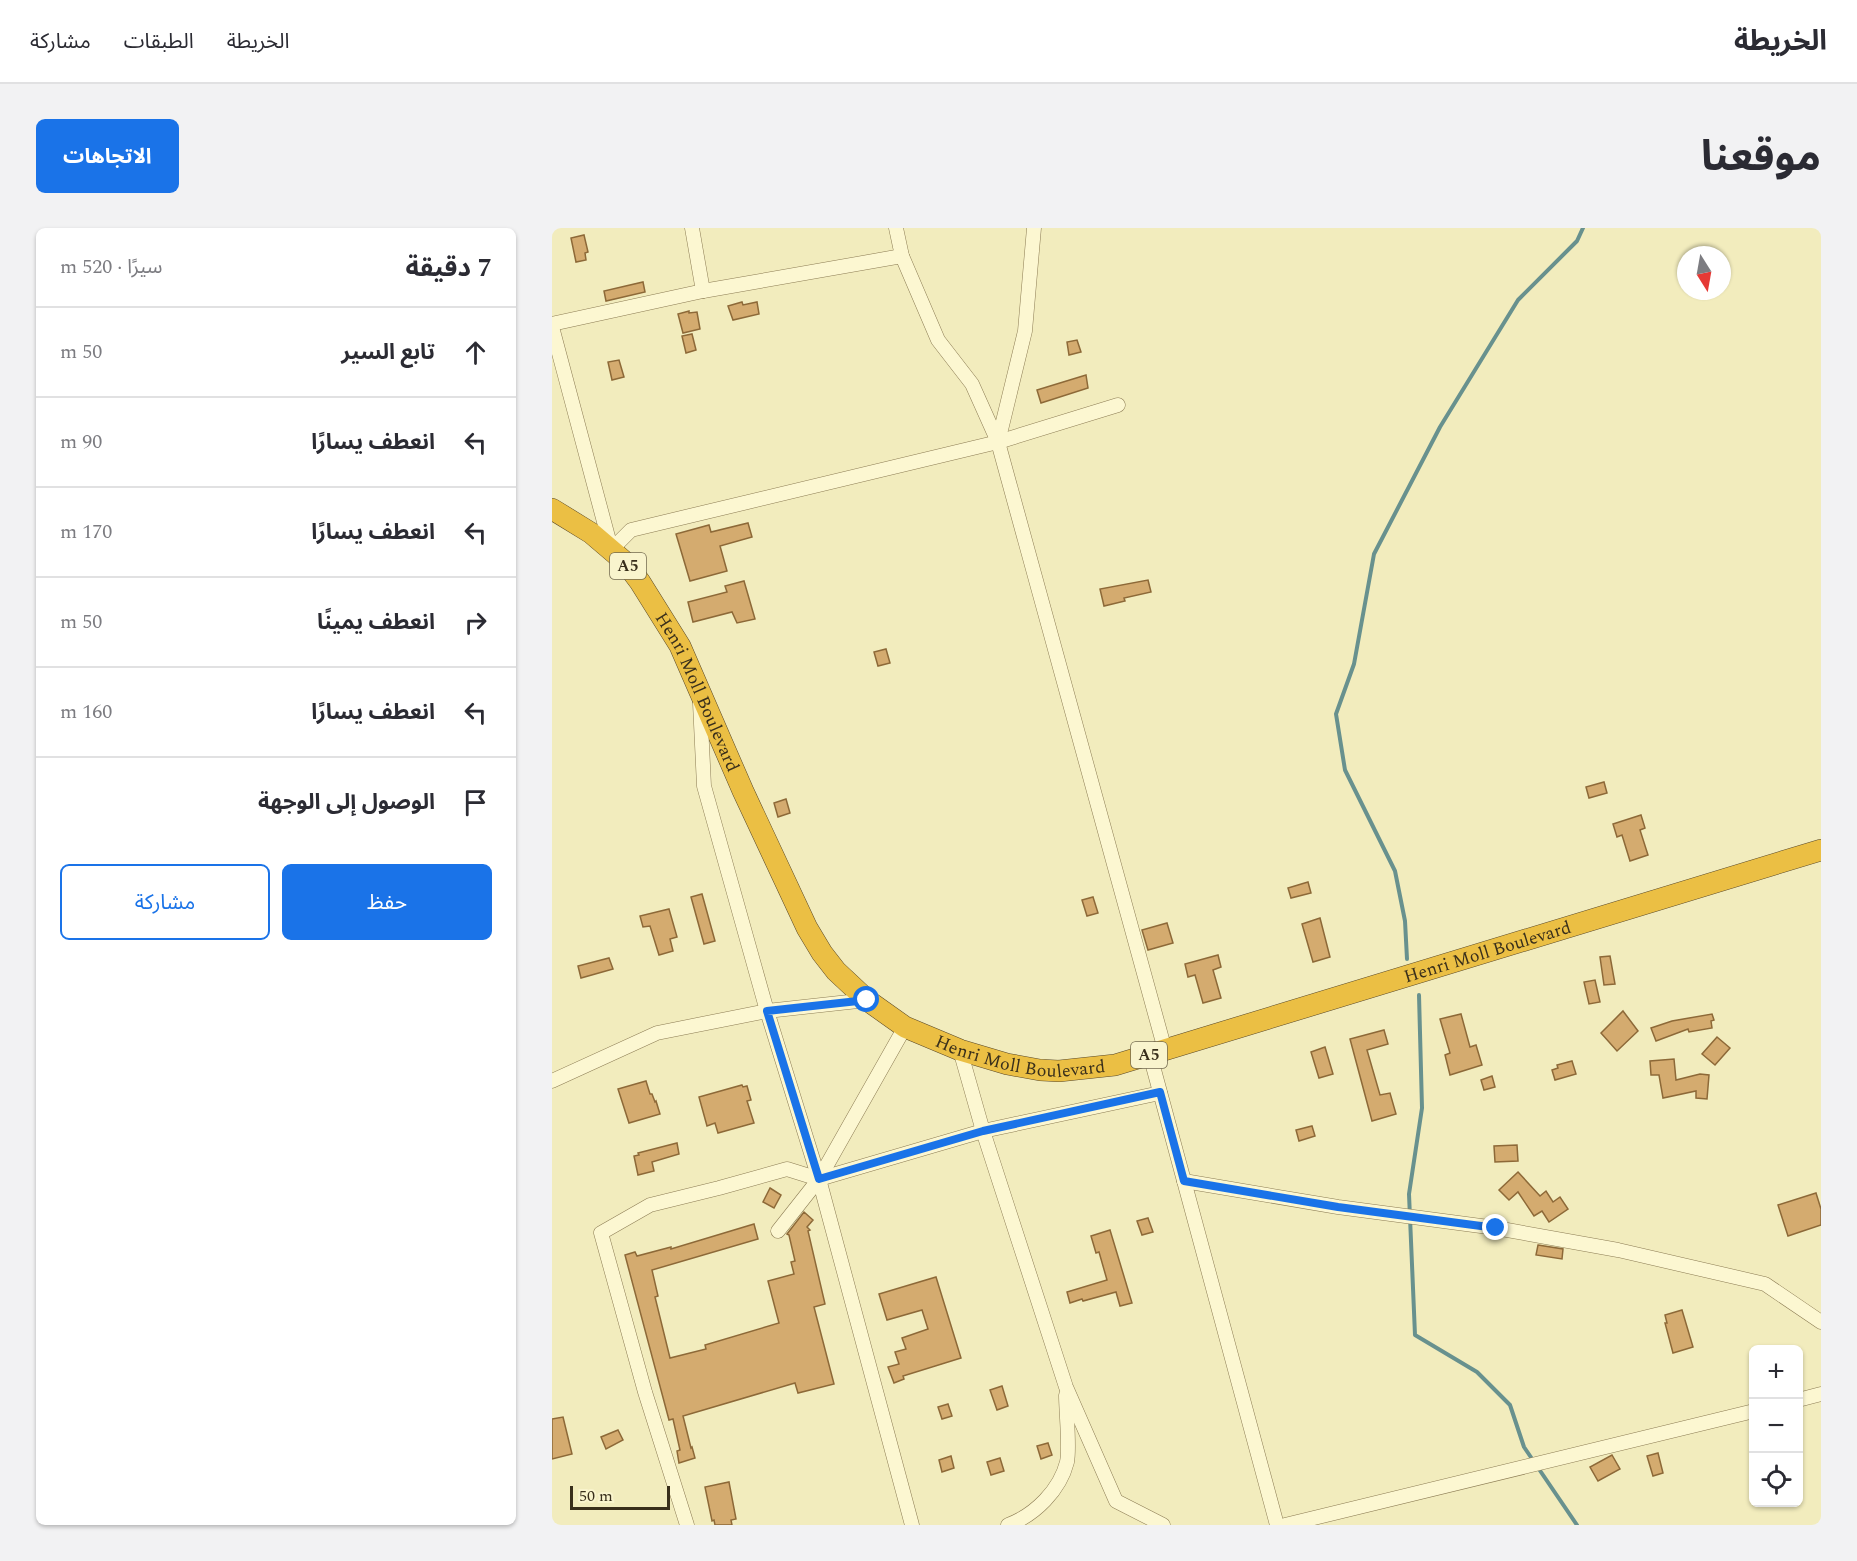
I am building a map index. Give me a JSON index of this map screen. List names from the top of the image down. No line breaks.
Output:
{"streets":{"highway":["A5","Henri Moll Boulevard"]},"scale_bar":"50 m","north":"bottom","page":{"header":"الخريطة","nav":["الخريطة","الطبقات","مشاركة"],"title":"موقعنا","buttons":["الاتجاهات",["حفظ","مشاركة"]],"heading":["7 دقيقة","سيرًا · 520 m"],"list":[["تابع السير","50 m"],["انعطف يسارًا","90 m"],["انعطف يسارًا","170 m"],["انعطف يمينًا","50 m"],["انعطف يسارًا","160 m"],"الوصول إلى الوجهة"],"map_buttons":["+","−"],"scale":"50 m"}}
